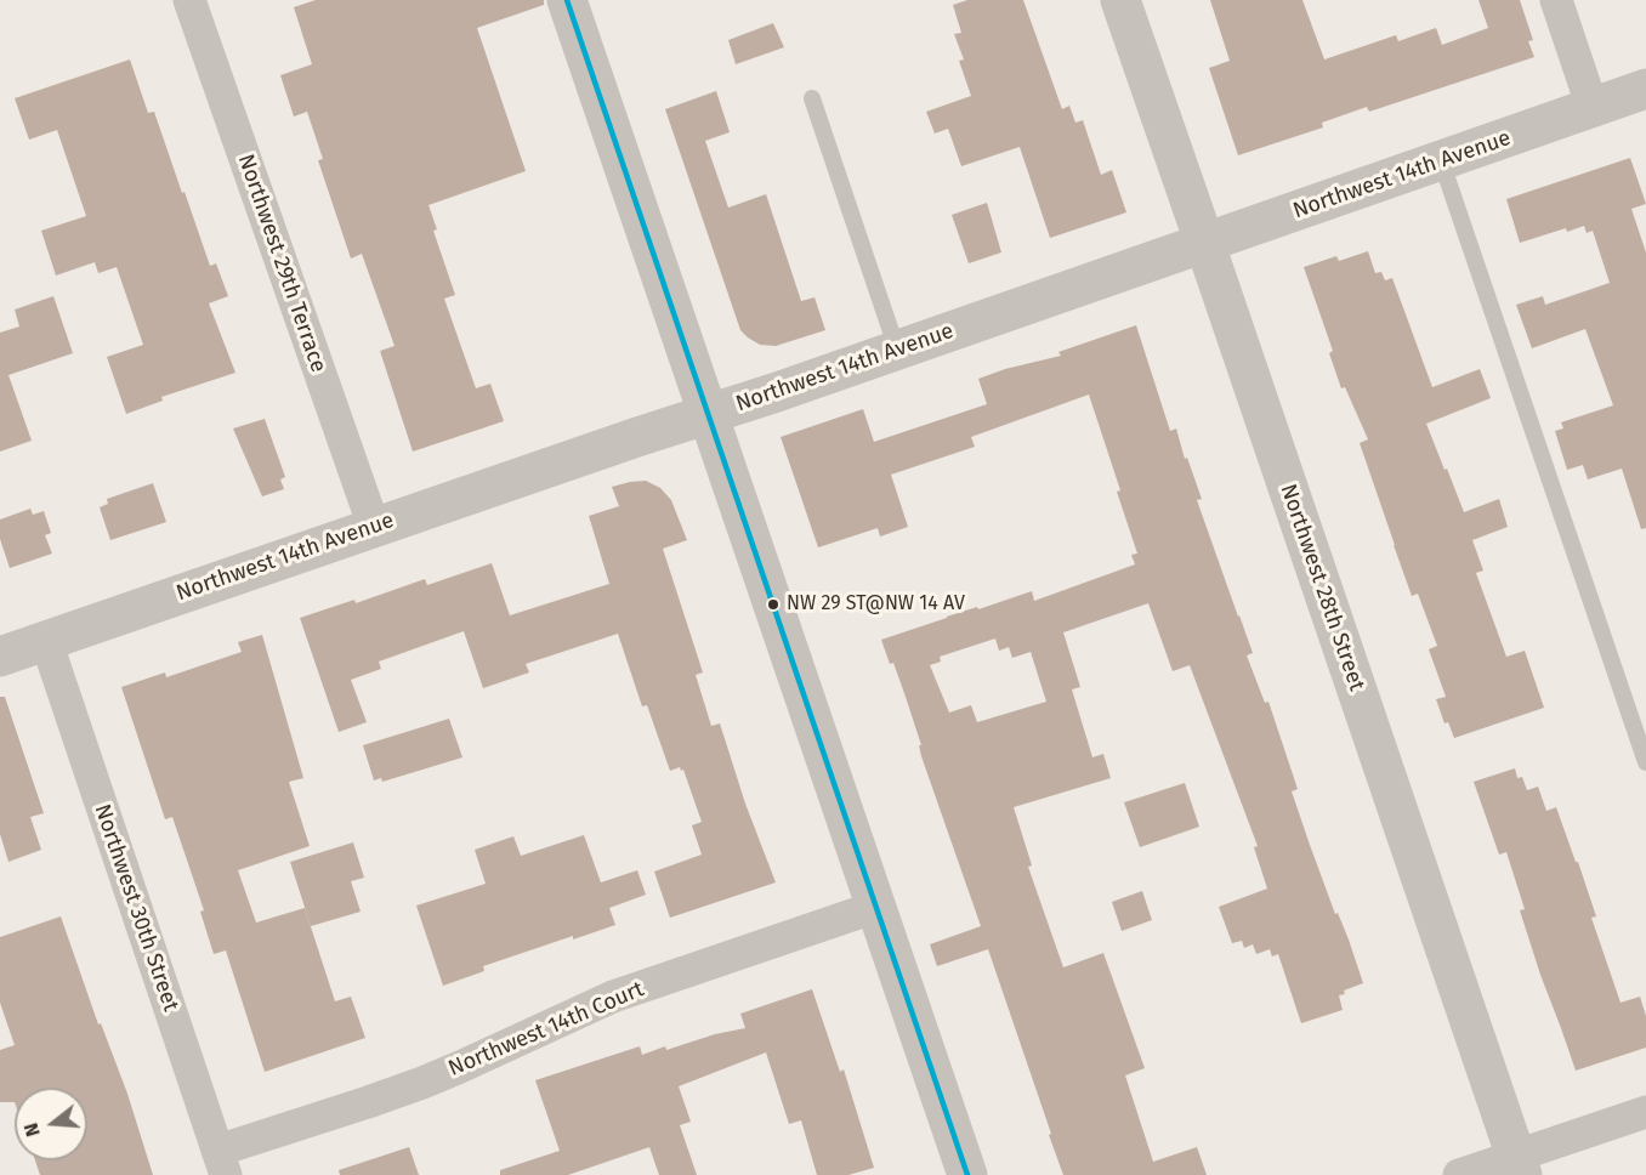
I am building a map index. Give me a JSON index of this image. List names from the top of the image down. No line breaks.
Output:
{"streets":{"street":["Northwest 14th Avenue","Northwest 29th Terrace","Northwest 28th Street","Northwest 30th Street","Northwest 14th Court"]},"crossings":[["Northwest 14th Avenue","Northwest 29th Terrace"],["Northwest 14th Avenue","Northwest 28th Street"],["Northwest 14th Avenue","Northwest 30th Street"],["Northwest 30th Street","Northwest 14th Court"]],"places":["NW 29 ST@NW 14 AV"],"north":"left"}
